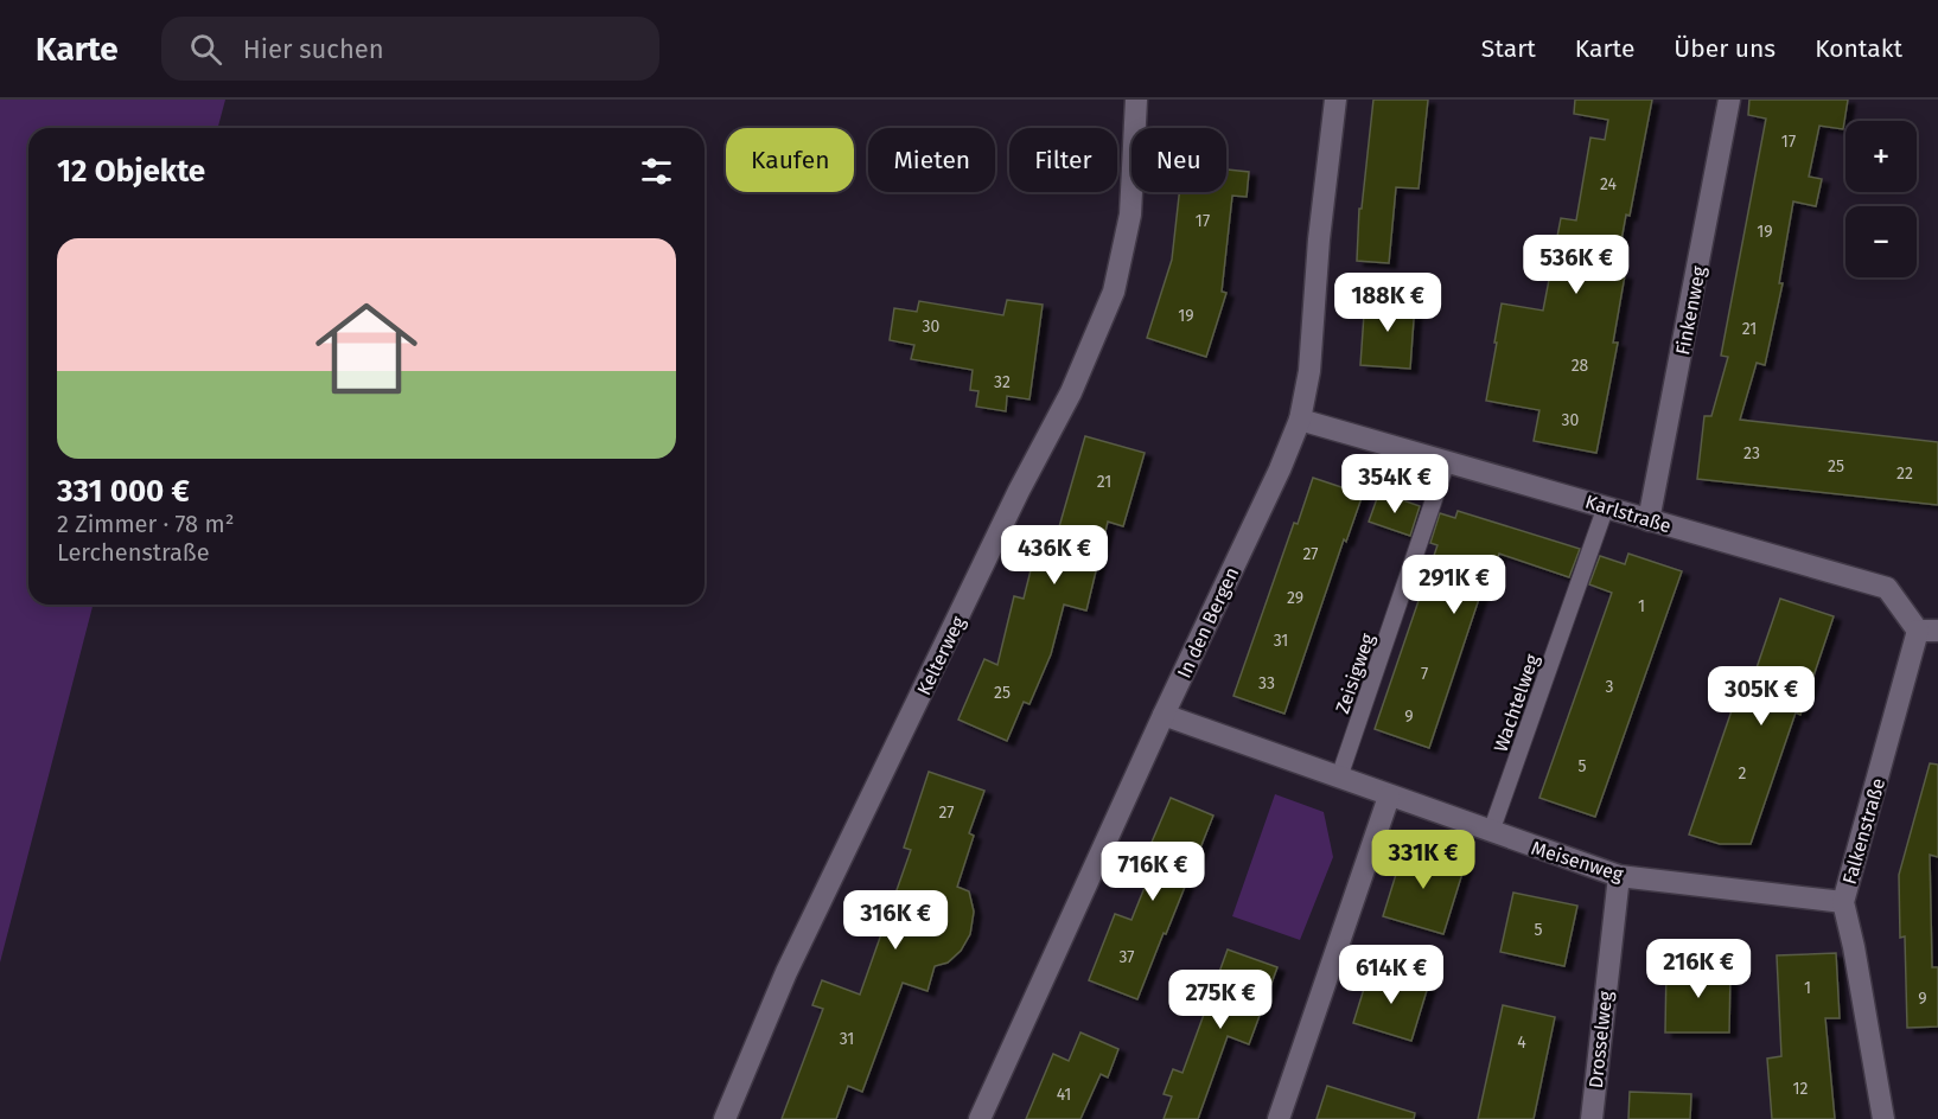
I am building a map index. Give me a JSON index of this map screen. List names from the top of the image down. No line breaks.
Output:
{"streets":{"street":["Finkenweg","Karlstraße","In den Bergen","Kelterweg","Falkenstraße","Meisenweg","Drosselweg"],"lane":["Zeisigweg","Wachtelweg"]},"crossings":[["Finkenweg","Karlstraße"],["Karlstraße","In den Bergen"],["Karlstraße","Zeisigweg"],["Karlstraße","Wachtelweg"],["Karlstraße","Falkenstraße"],["In den Bergen","Meisenweg"],["Zeisigweg","Meisenweg"],["Wachtelweg","Meisenweg"],["Falkenstraße","Meisenweg"],["Meisenweg","Drosselweg"]],"house_numbers":["17","24","17","19","19","30","21","28","32","30","23","25","22","21","27","29","1","31","7","33","3","25","9","5","2","27","5","37","1","9","31","4","12","41"],"page":{"header":"Karte","search":"Hier suchen","nav":["Start","Karte","Über uns","Kontakt"],"map_buttons":["+","−"],"chip":["Kaufen","Mieten","Filter","Neu"],"heading":"12 Objekte","list":[{"name":"331 000 €","note":"2 Zimmer · 78 m² · Lerchenstraße"}],"price":["536K €","188K €","354K €","436K €","291K €","305K €","331K €","716K €","316K €","216K €","614K €","275K €"]}}
